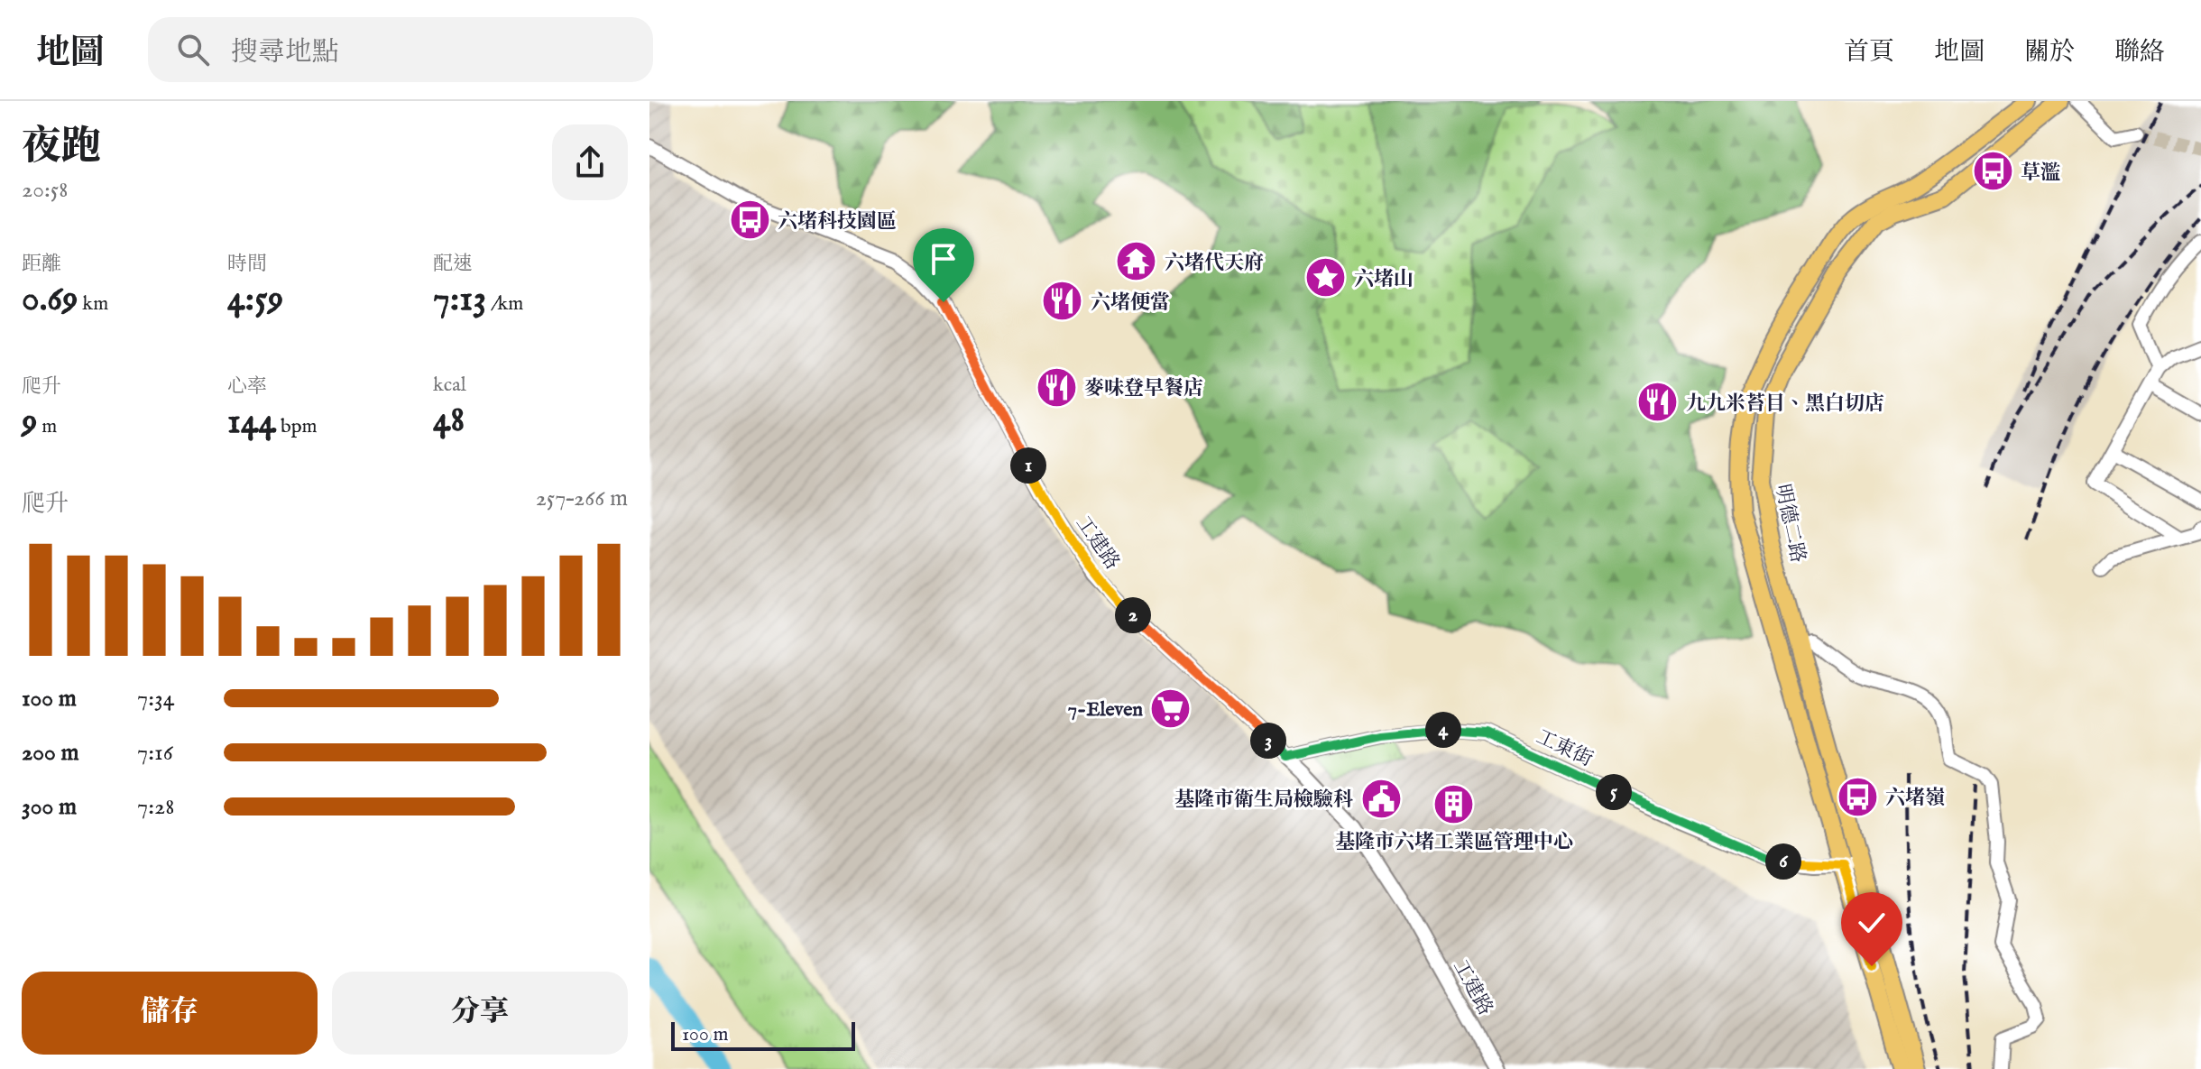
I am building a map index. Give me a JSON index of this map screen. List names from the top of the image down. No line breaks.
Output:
{"streets":{"main road":["明德二路"],"street":["工建路","工東街"]},"crossings":[["明德二路","工東街"],["工建路","工東街"]],"places":{"bus stop":["草濫","六堵科技園區","六堵嶺"],"temple":["六堵代天府"],"place":["六堵山"],"restaurant":["六堵便當","麥味登早餐店","九九米苔目、黑白切店"],"supermarket":["7-Eleven"],"public building":["基隆市衛生局檢驗科"],"building":["基隆市六堵工業區管理中心"]},"scale_bar":"100 m","page":{"header":"地圖","search":"搜尋地點","nav":["首頁","地圖","關於","聯絡"],"heading":["夜跑","20:58"],"stats":[["距離","0.69 km"],["時間","4:59"],["配速","7:13 /km"],["爬升","9 m"],["心率","144 bpm"],["kcal","48"]],"pins":["1","2","4","3","5","6"],"chart":["爬升","257–266 m"],"list":[{"name":"100 m","note":"7:34"},{"name":"200 m","note":"7:16"},{"name":"300 m","note":"7:28"}],"buttons":["儲存","分享"],"scale":"100 m"}}
